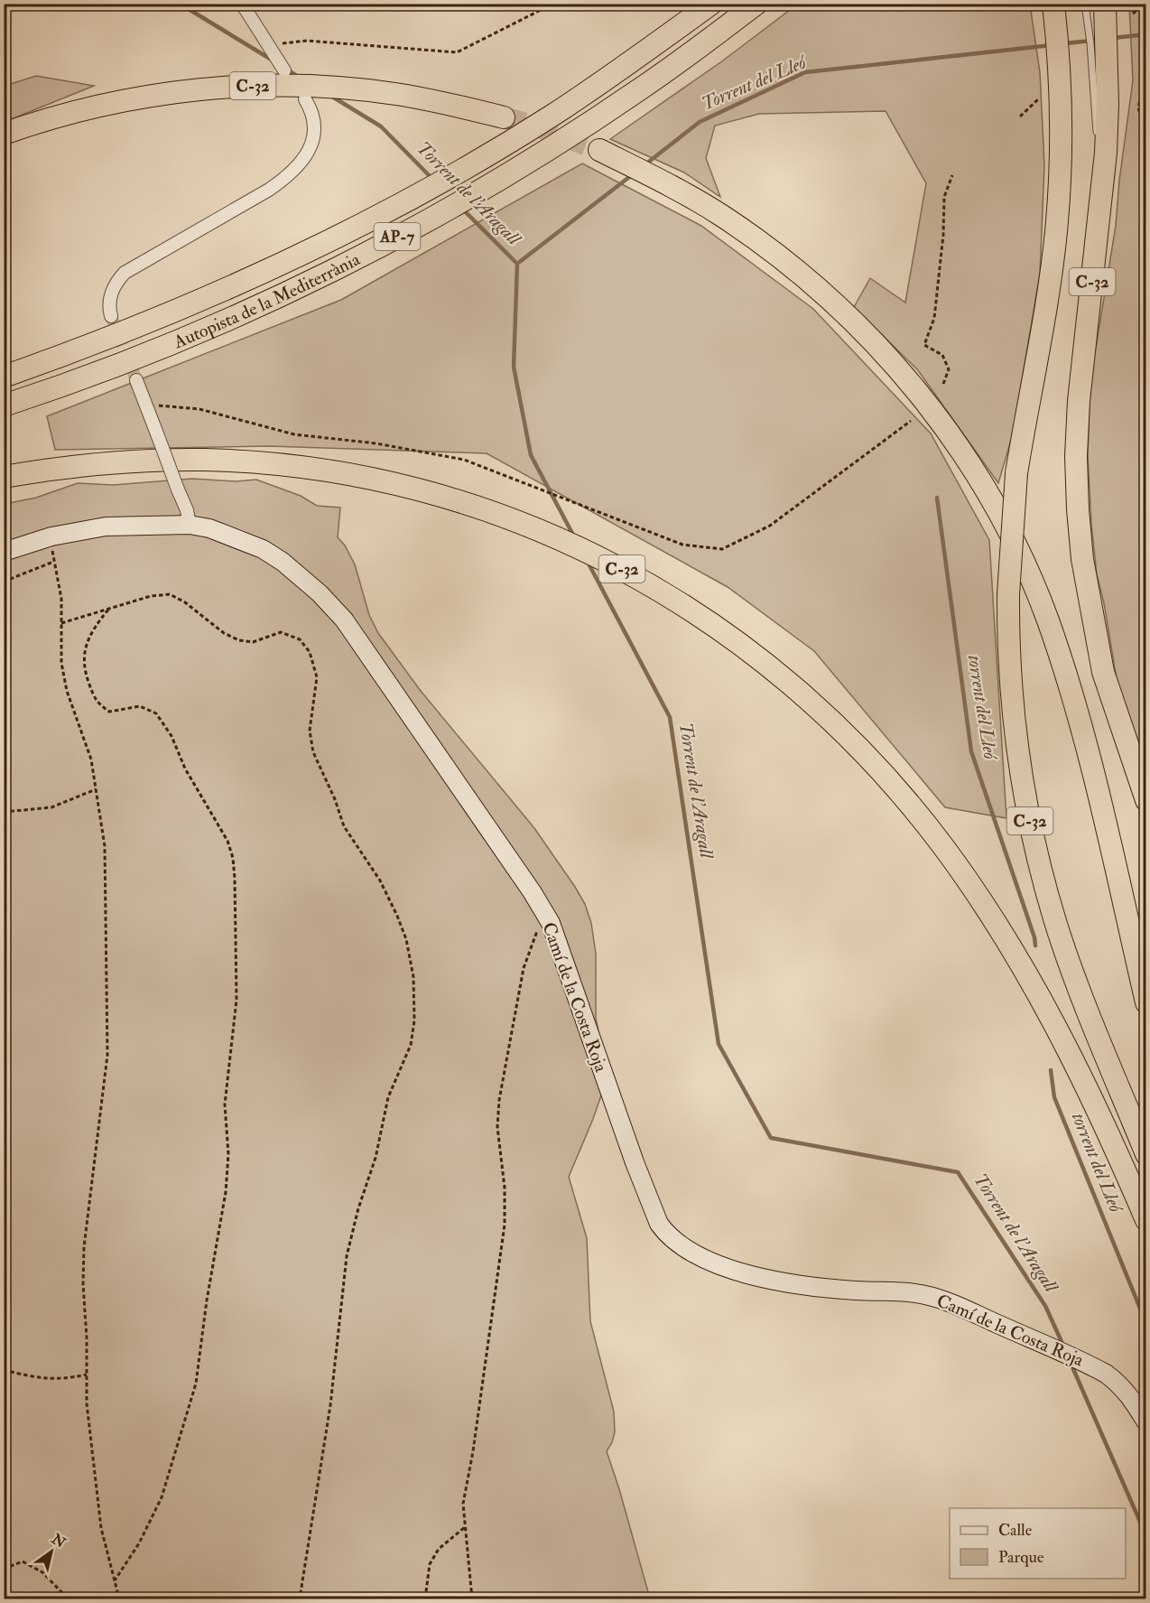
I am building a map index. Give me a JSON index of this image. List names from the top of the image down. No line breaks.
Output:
{"streets":{"highway":["C-32","AP-7","Autopista de la Mediterrània"],"street":["Camí de la Costa Roja"]},"water":["Torrent del Lleó","Torrent de l'Aragall","torrent del Lleó"],"legend":["Calle","Parque"],"north":"top right"}
